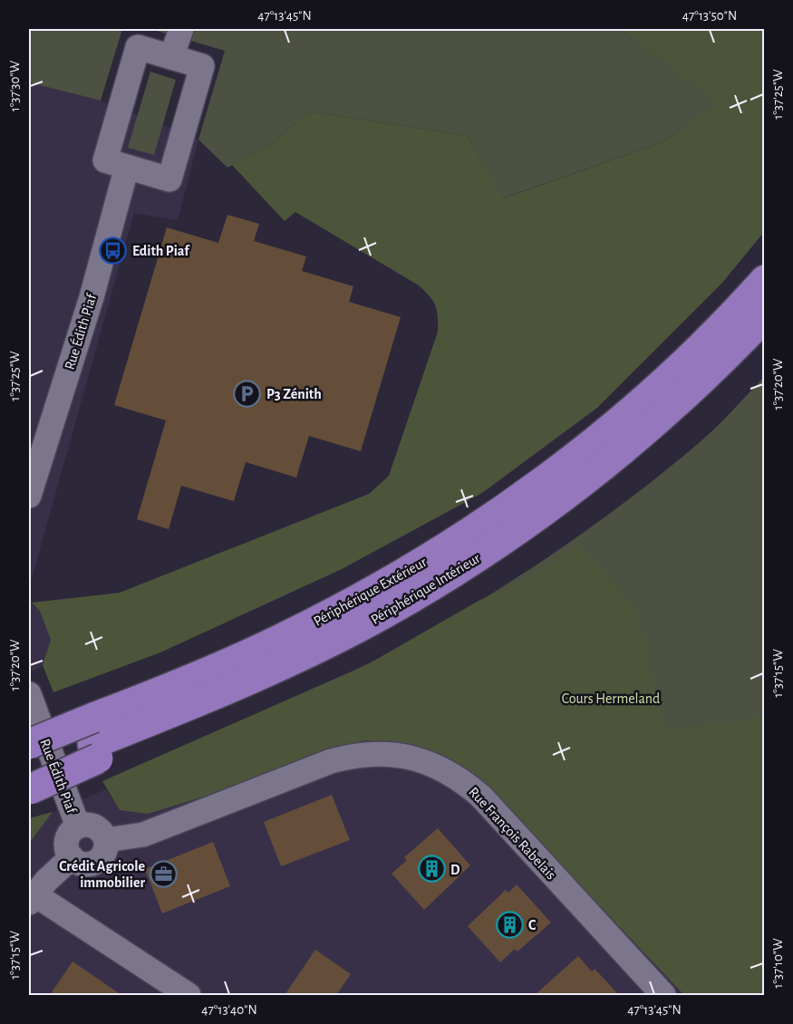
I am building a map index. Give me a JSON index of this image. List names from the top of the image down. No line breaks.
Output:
{"streets":{"highway":["Périphérique Intérieur","Périphérique Extérieur"],"street":["Rue Édith Piaf","Rue François Rabelais"]},"crossings":[["Rue Édith Piaf","Rue François Rabelais"],["Périphérique Intérieur","Périphérique Extérieur"]],"parks":["Cours Hermeland"],"places":{"bus stop":["Edith Piaf"],"parking":["P3 Zénith"],"building":["D","C"],"office":["Crédit Agricole immobilier"]},"coordinates":["47°13'45\"N","47°13'50\"N","1°37'30\"W","1°37'25\"W","1°37'20\"W","1°37'15\"W","1°37'10\"W","47°13'40\"N"]}
